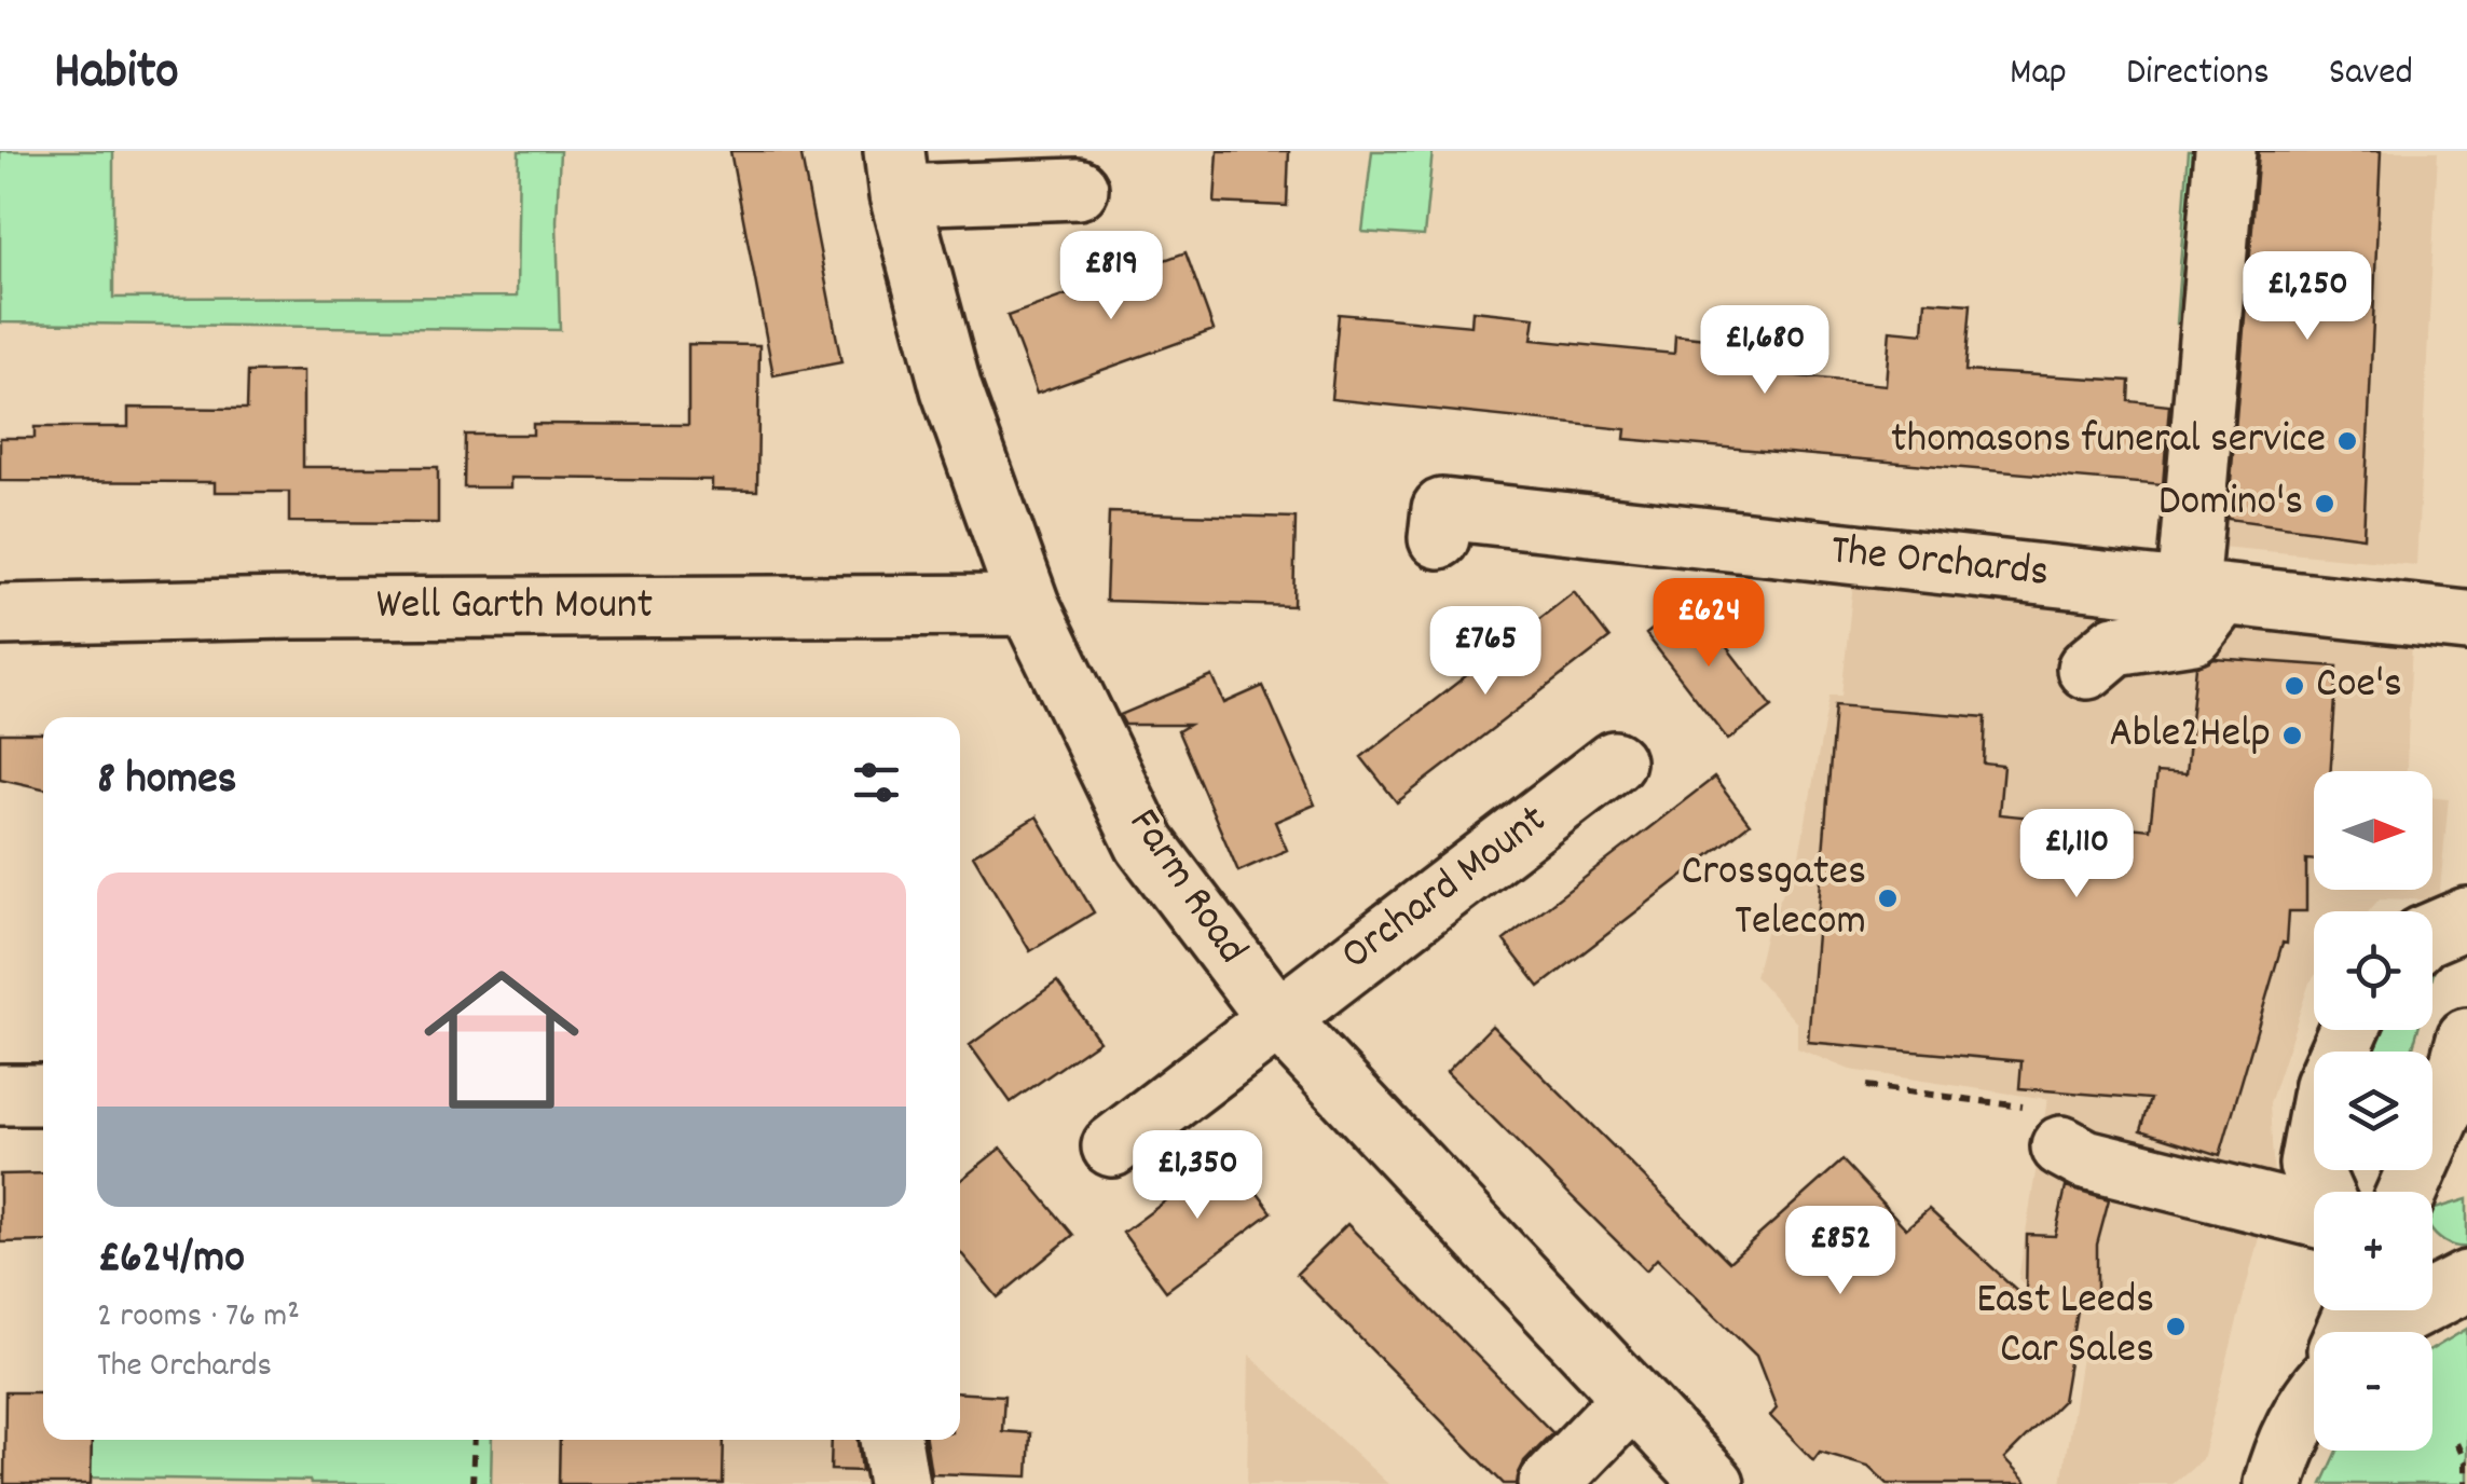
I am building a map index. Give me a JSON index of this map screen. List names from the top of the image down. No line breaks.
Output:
{"streets":{"street":["The Orchards","Well Garth Mount","Farm Road","Orchard Mount"]},"crossings":[["Well Garth Mount","Farm Road"],["Farm Road","Orchard Mount"]],"places":["thomasons funeral service","Domino's","Coe's","Able2Help","Crossgates Telecom","East Leeds Car Sales"],"north":"right","page":{"header":"Habito","nav":["Map","Directions","Saved"],"price":["£819","£1,250","£1,680","£624","£765","£1,110","£1,350","£852"],"heading":"8 homes","map_buttons":["+","−"],"list":[{"name":"£624/mo","note":"2 rooms · 76 m² · The Orchards"}]}}
